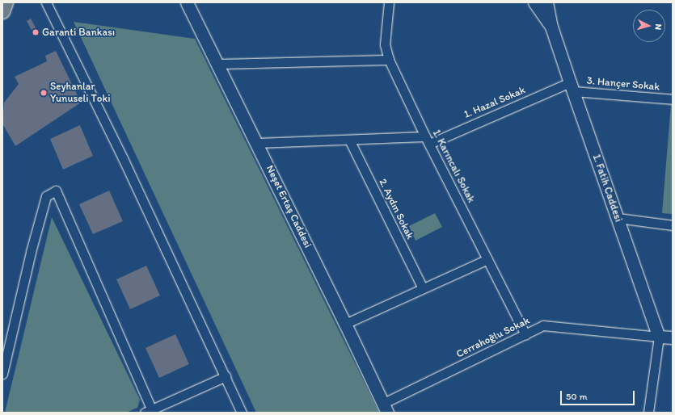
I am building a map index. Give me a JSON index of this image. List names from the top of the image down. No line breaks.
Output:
{"streets":{"main road":["1. Fatih Caddesi","Neşet Ertaş Caddesi"],"street":["3. Hançer Sokak","1. Hazal Sokak","1. Karıncalı Sokak","2. Aydın Sokak","Cerrahoğlu Sokak"]},"crossings":[["3. Hançer Sokak","1. Hazal Sokak"],["3. Hançer Sokak","1. Fatih Caddesi"],["1. Hazal Sokak","1. Karıncalı Sokak"],["1. Hazal Sokak","1. Fatih Caddesi"],["1. Karıncalı Sokak","Cerrahoğlu Sokak"],["1. Fatih Caddesi","Cerrahoğlu Sokak"],["Neşet Ertaş Caddesi","Cerrahoğlu Sokak"]],"places":["Garanti Bankası","Seyhanlar Yunuseli Toki"],"scale_bar":"50 m","north":"right"}
